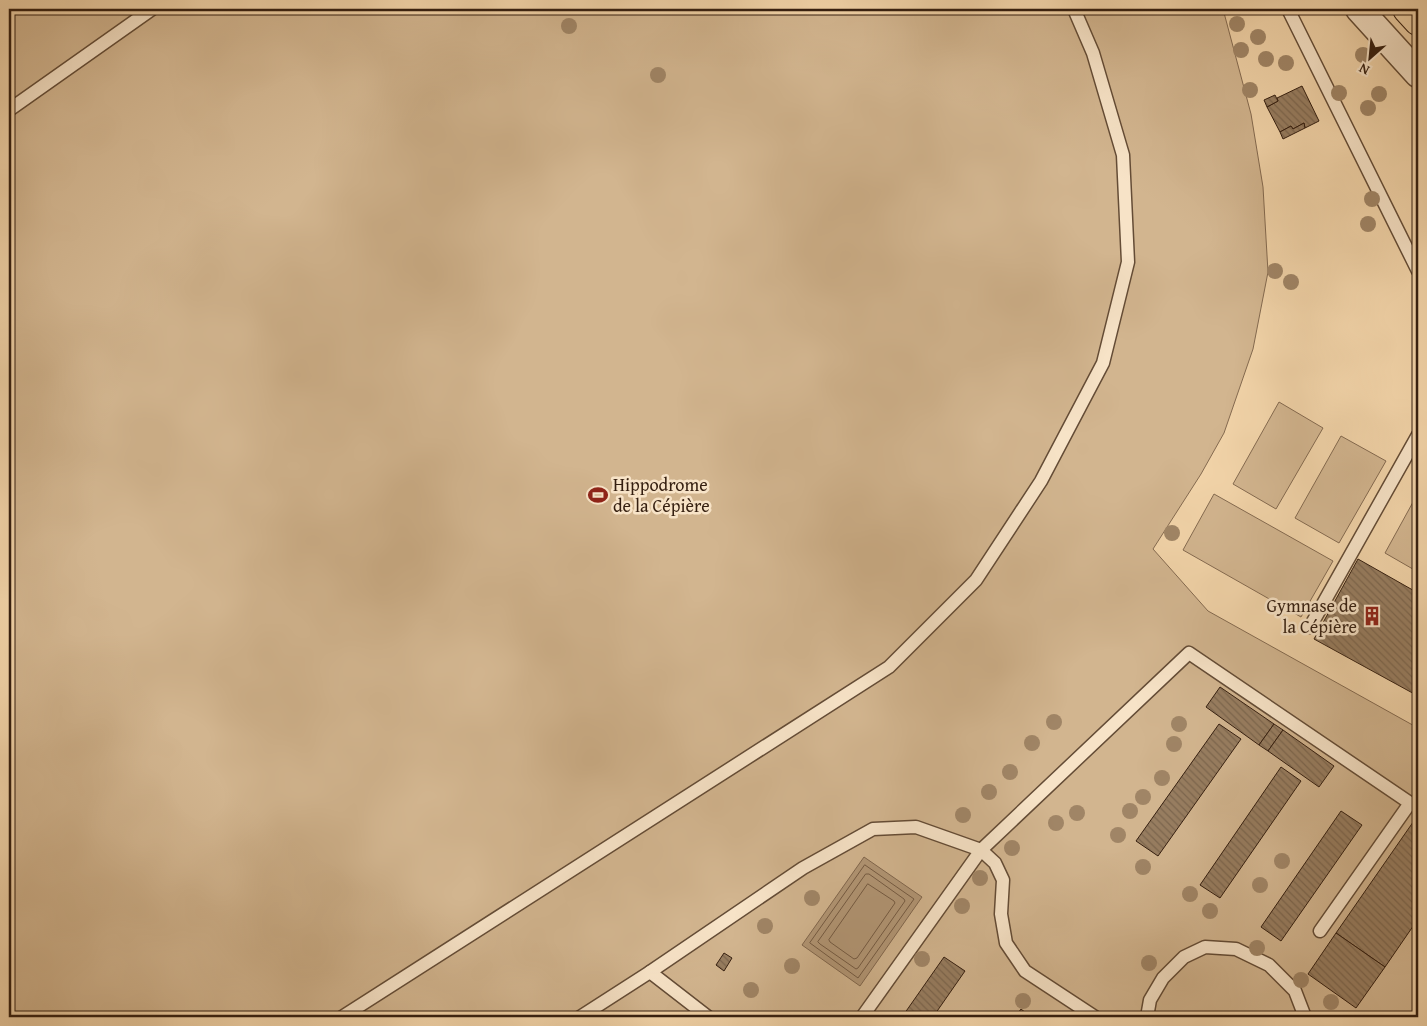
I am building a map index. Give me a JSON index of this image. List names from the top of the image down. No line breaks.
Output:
{"places":{"sports":["Hippodrome de la Cépière"],"building":["Gymnase de la Cépière"]},"north":"bottom left"}
